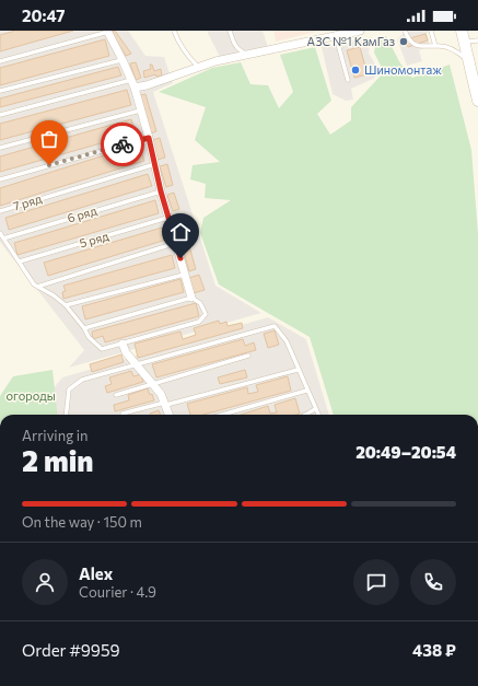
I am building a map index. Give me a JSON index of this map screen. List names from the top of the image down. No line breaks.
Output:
{"streets":{"lane":["7 ряд","6 ряд","5 ряд"]},"parks":["огороды"],"places":["АЗС №1 КамГаз","Шиномонтаж"],"page":{"status":"20:47","heading":["2 min","Arriving in","20:49–20:54"],"panel":["Alex","Courier · 4.9","Order #9959","438 ₽"],"bar":"On the way · 150 m"}}
